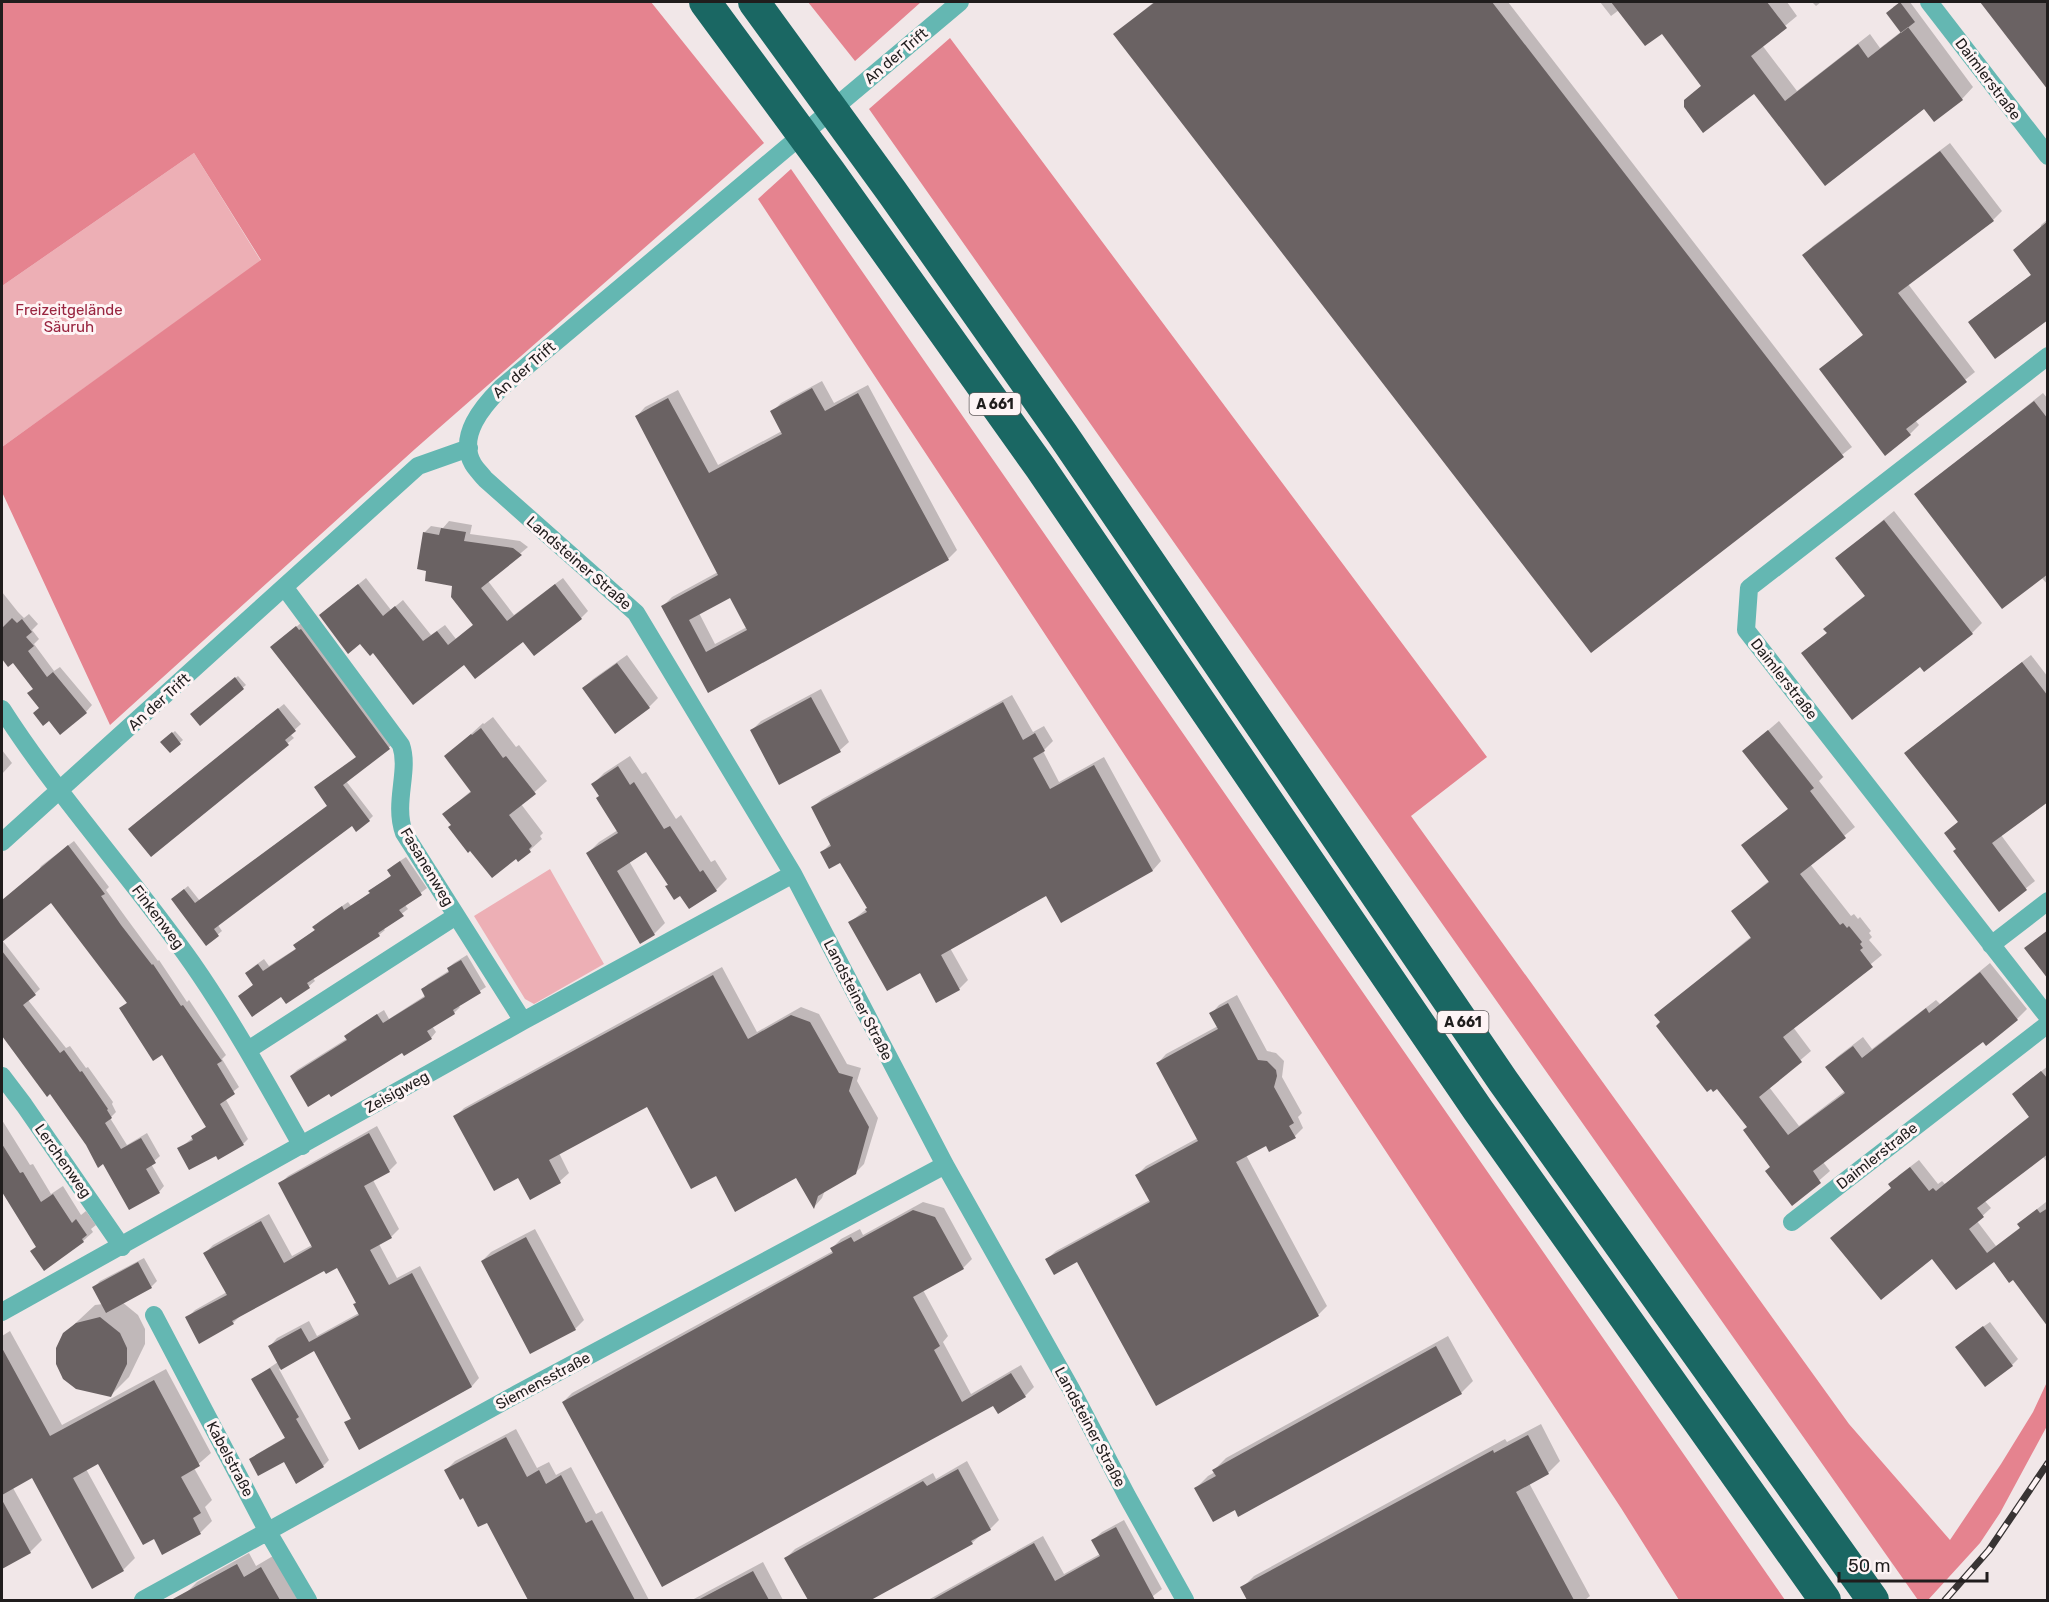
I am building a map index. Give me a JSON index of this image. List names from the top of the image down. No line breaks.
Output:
{"streets":{"highway":["A 661"],"street":["An der Trift","Daimlerstraße","Landsteiner Straße","Fasanenweg","Finkenweg","Zeisigweg","Lerchenweg","Siemensstraße","Kabelstraße"]},"crossings":[["An der Trift","Landsteiner Straße"],["An der Trift","Fasanenweg"],["An der Trift","Finkenweg"],["Landsteiner Straße","Zeisigweg"],["Landsteiner Straße","Siemensstraße"],["Fasanenweg","Zeisigweg"],["Finkenweg","Zeisigweg"],["Zeisigweg","Lerchenweg"],["Siemensstraße","Kabelstraße"]],"parks":["Freizeitgelände Säuruh"],"scale_bar":"50 m"}
